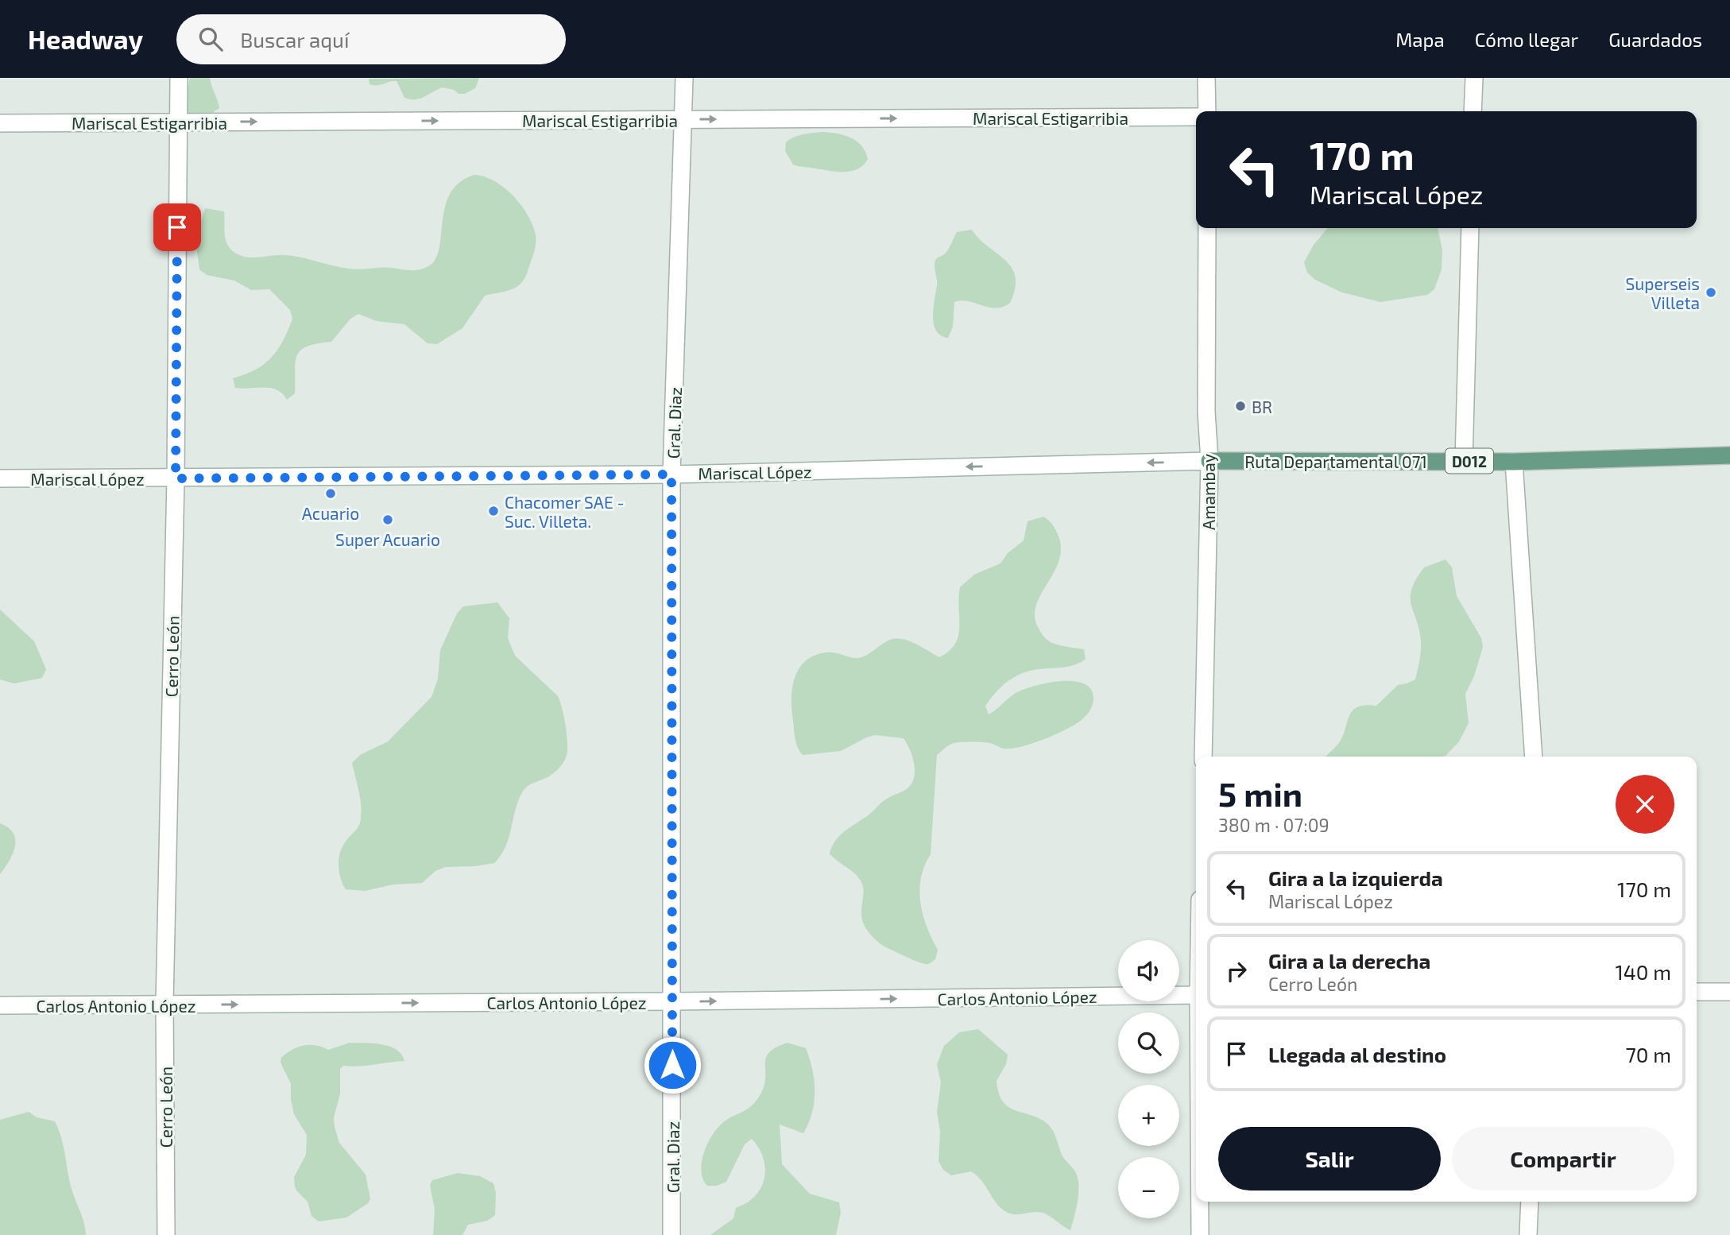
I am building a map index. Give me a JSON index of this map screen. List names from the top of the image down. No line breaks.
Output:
{"streets":{"main road":["Ruta Departamental 071","D012"],"street":["Mariscal Estigarribia","Gral. Diaz","Mariscal López","Amambay","Cerro León","Carlos Antonio López"]},"crossings":[["Mariscal Estigarribia","Gral. Diaz"],["Mariscal Estigarribia","Cerro León"],["Gral. Diaz","Mariscal López"],["Gral. Diaz","Carlos Antonio López"],["Ruta Departamental 071","Mariscal López"],["Ruta Departamental 071","Amambay"],["Mariscal López","Amambay"],["Mariscal López","Cerro León"],["Cerro León","Carlos Antonio López"]],"one_way":["Mariscal Estigarribia","Mariscal López","Carlos Antonio López"],"places":["Superseis Villeta","BR","Acuario","Chacomer SAE - Suc. Villeta.","Super Acuario"],"page":{"header":"Headway","search":"Buscar aquí","nav":["Mapa","Cómo llegar","Guardados"],"turn":["170 m","Mariscal López"],"heading":["5 min","380 m · 07:09"],"list":[{"name":"Gira a la izquierda","note":"Mariscal López","value":"170 m"},{"name":"Gira a la derecha","note":"Cerro León","value":"140 m"},{"name":"Llegada al destino","value":"70 m"}],"map_buttons":["+","−"],"buttons":["Salir","Compartir"]}}
